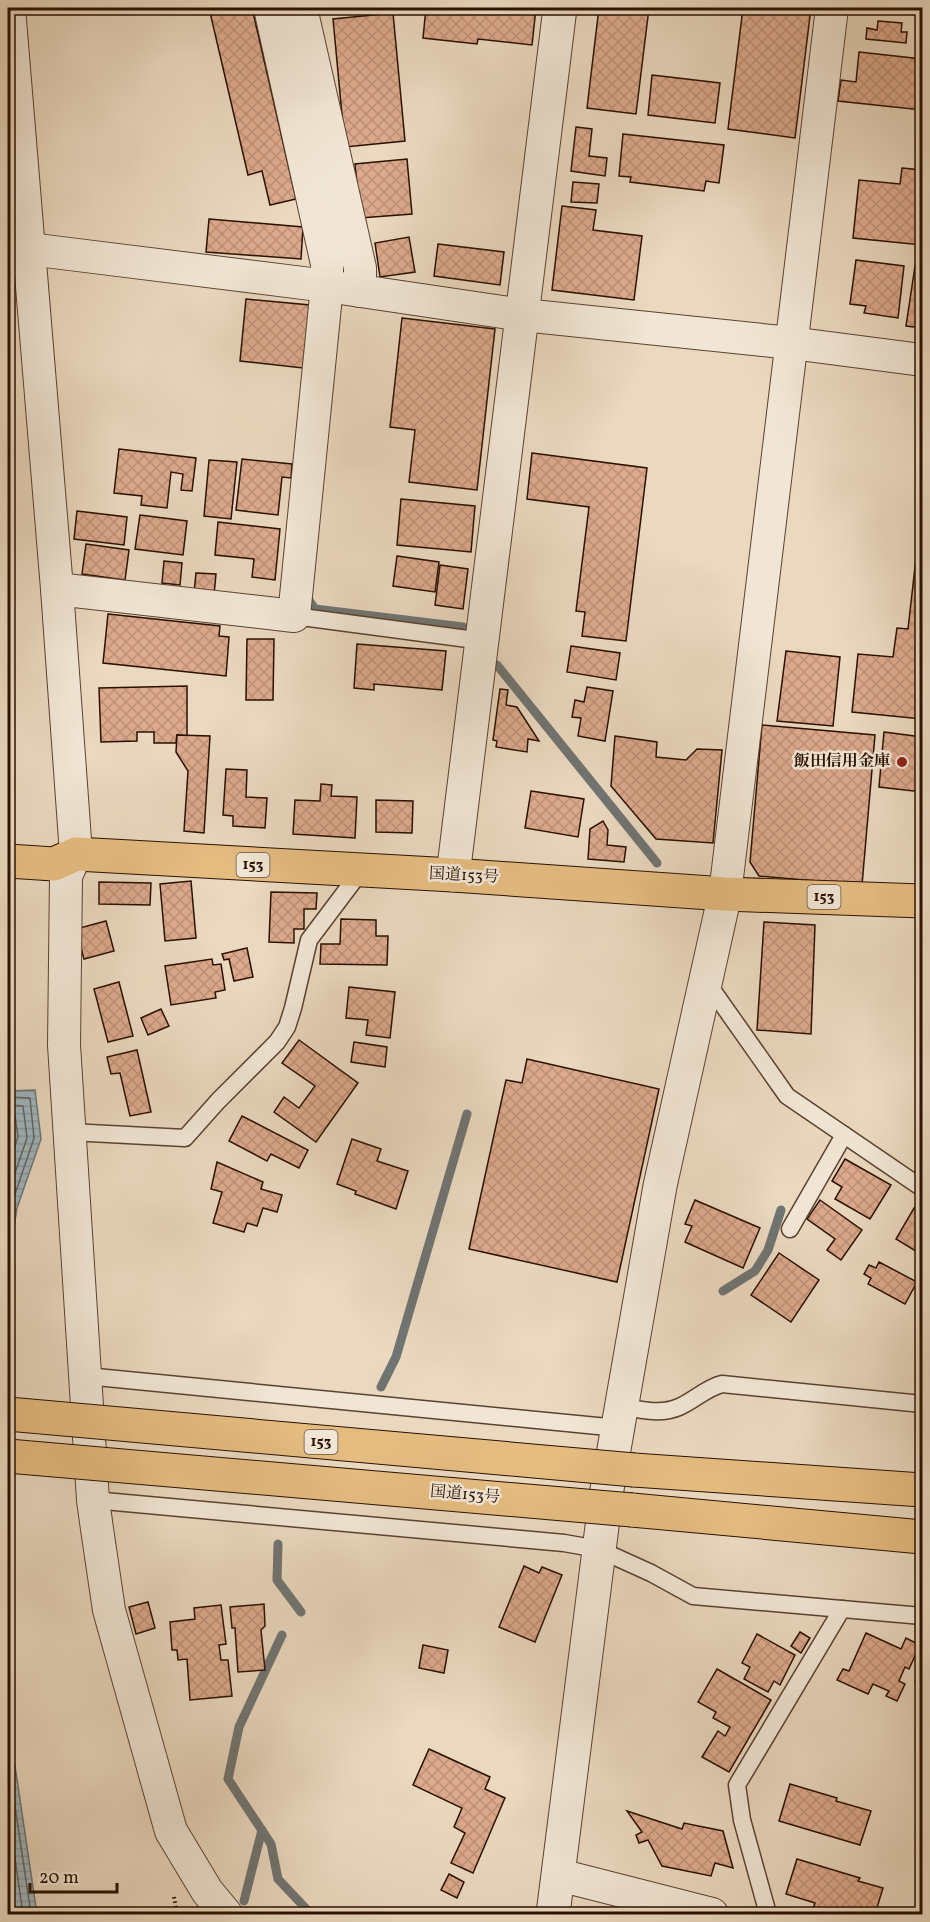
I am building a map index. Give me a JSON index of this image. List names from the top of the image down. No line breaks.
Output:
{"streets":{"highway":["153","国道153号"]},"places":["飯田信用金庫"],"scale_bar":"20 m"}
